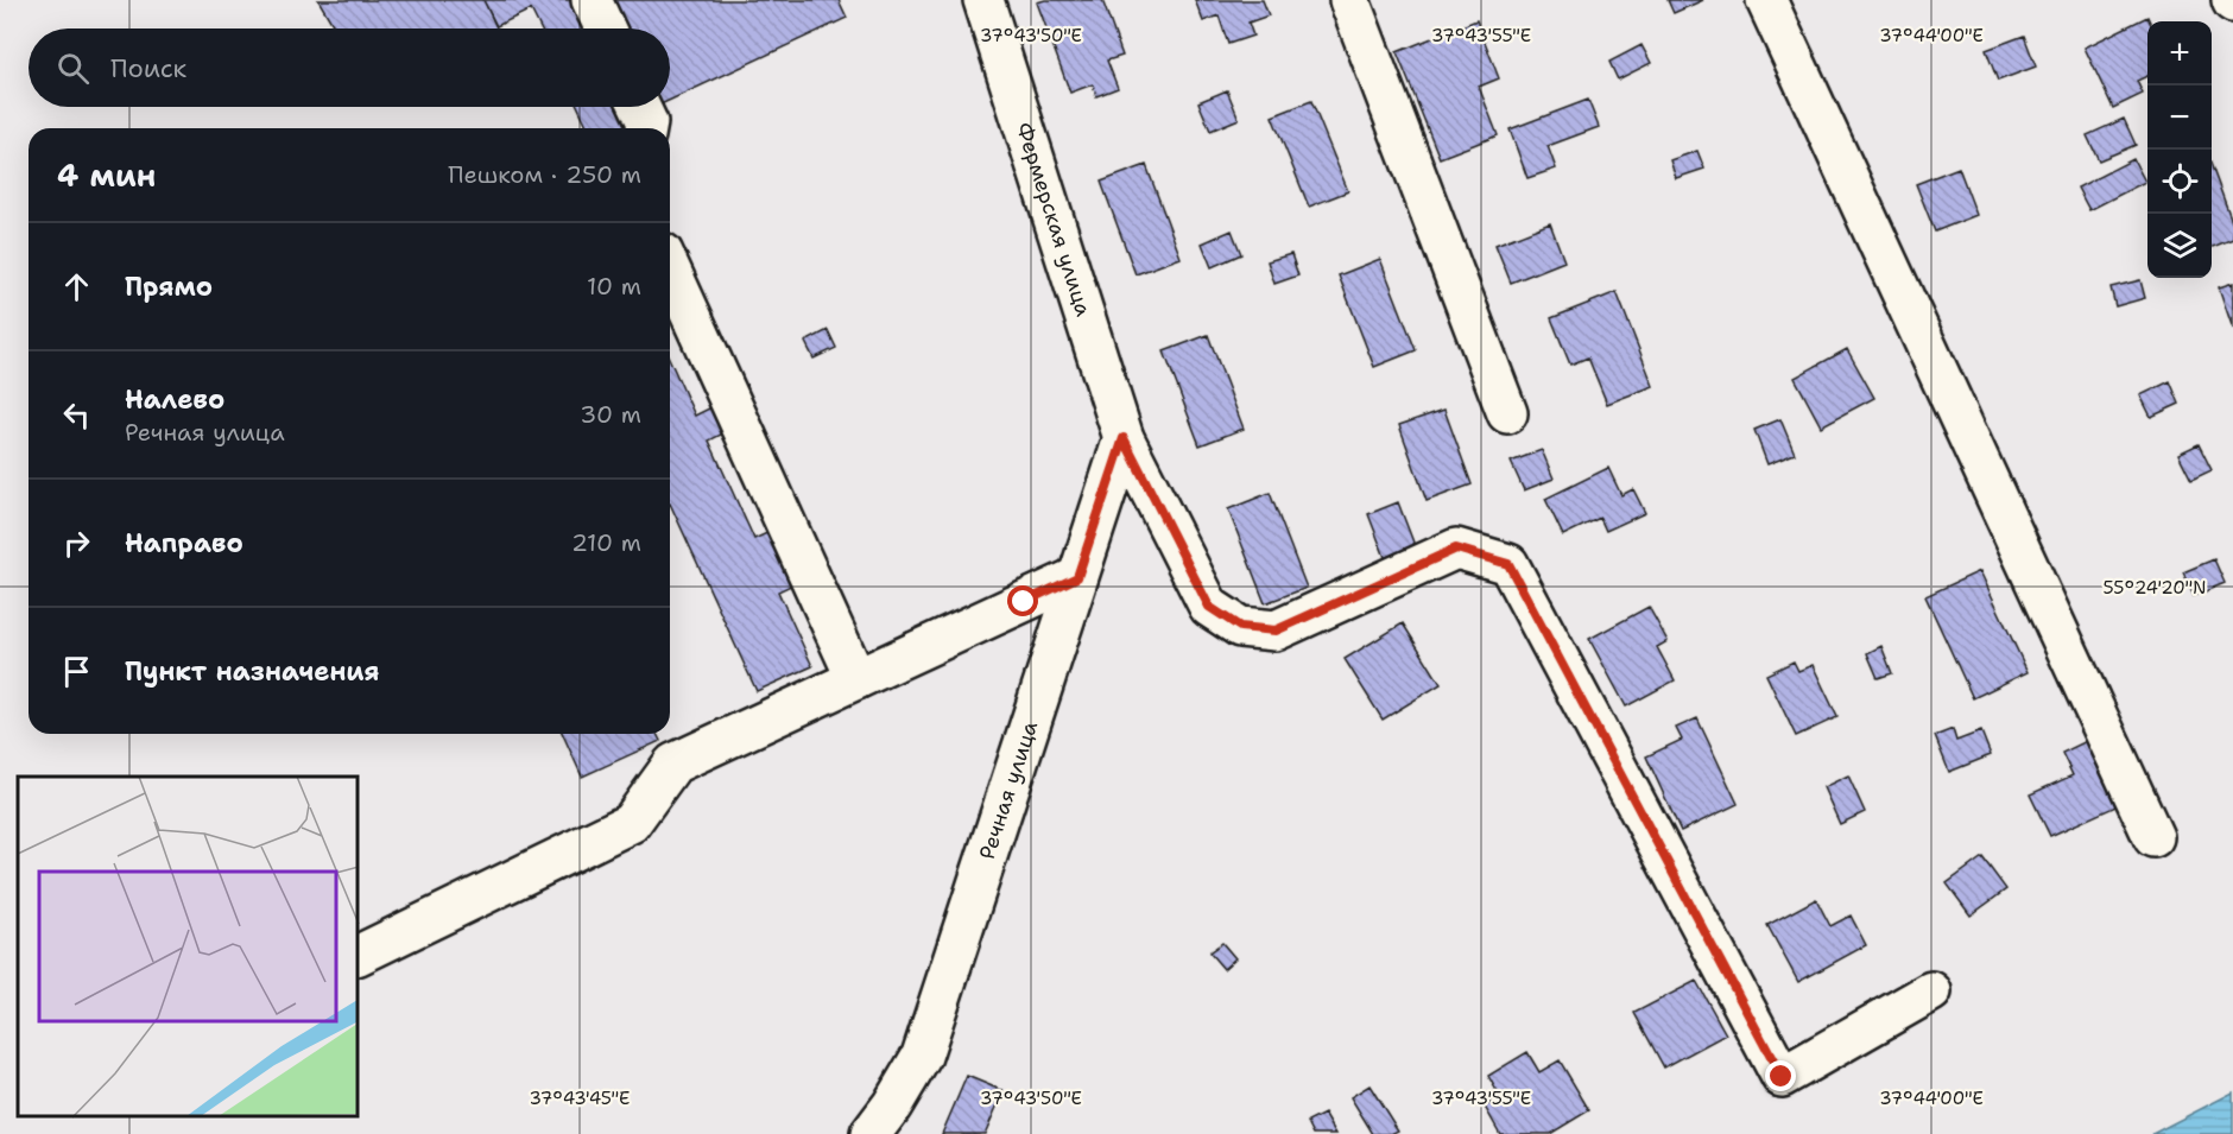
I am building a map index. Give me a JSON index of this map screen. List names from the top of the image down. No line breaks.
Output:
{"streets":{"street":["Фермерская улица","Речная улица"]},"crossings":[["Фермерская улица","Речная улица"]],"page":{"map_buttons":["+","−"],"search":"Поиск","heading":["4 мин","Пешком · 250 m"],"list":[["Прямо","10 m"],["Налево","Речная улица","30 m"],["Направо","210 m"],"Пункт назначения"]},"coordinates":["37°43'50\"E","37°43'55\"E","37°44'00\"E","55°24'20\"N","37°43'45\"E"]}
